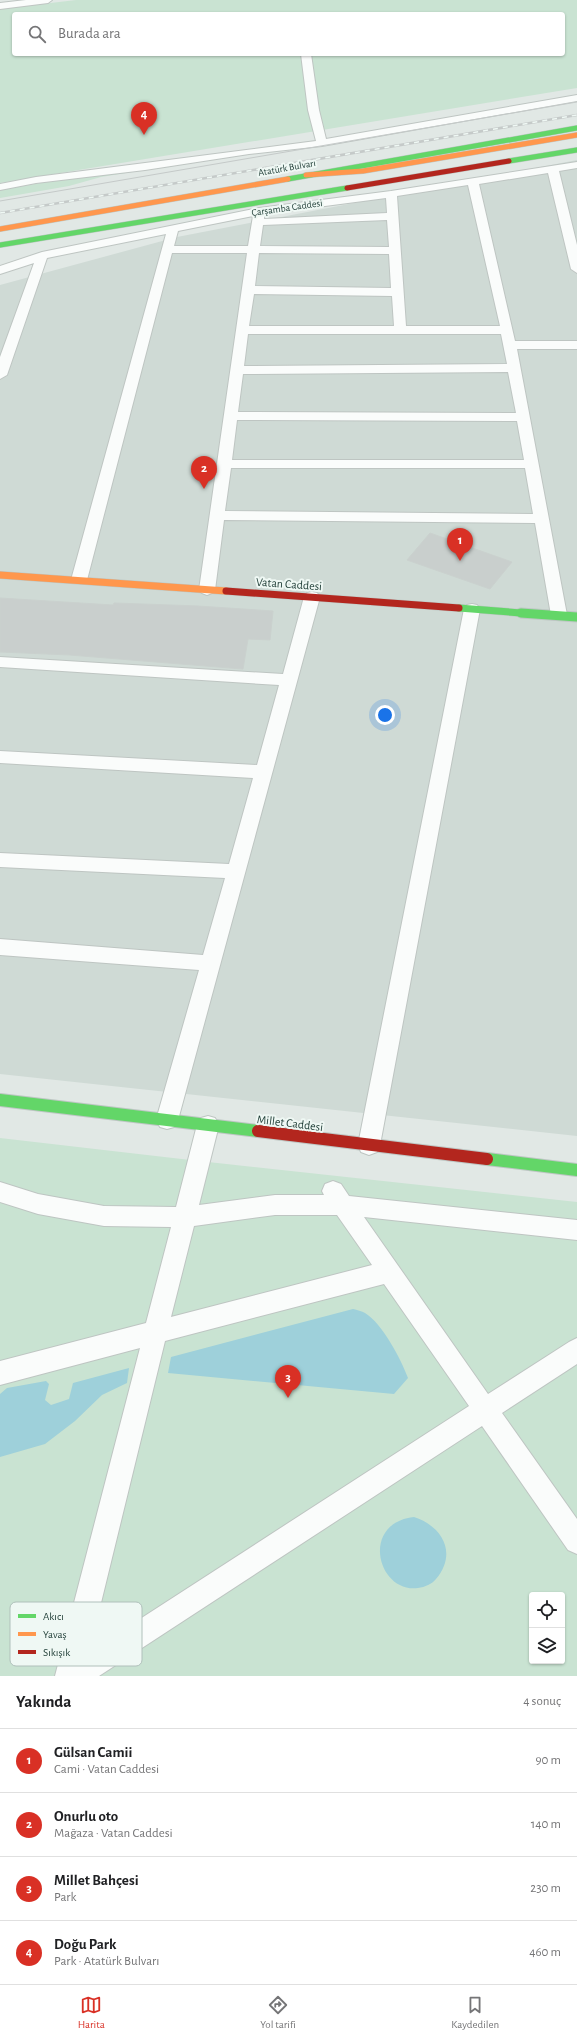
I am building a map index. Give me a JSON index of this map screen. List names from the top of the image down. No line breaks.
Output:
{"streets":{"main road":["Atatürk Bulvarı","Vatan Caddesi","Millet Caddesi"],"street":["Çarşamba Caddesi"]},"legend":["Akıcı","Yavaş","Sıkışık"],"page":{"search":"Burada ara","pins":["4","2","1","3"],"heading":["Yakında","4 sonuç"],"list":[{"mark":"1","name":"Gülsan Camii","note":"Cami · Vatan Caddesi","value":"90 m"},{"mark":"2","name":"Onurlu oto","note":"Mağaza · Vatan Caddesi","value":"140 m"},{"mark":"3","name":"Millet Bahçesi","note":"Park","value":"230 m"},{"mark":"4","name":"Doğu Park","note":"Park · Atatürk Bulvarı","value":"460 m"}],"nav":["Harita","Yol tarifi","Kaydedilen"]}}
